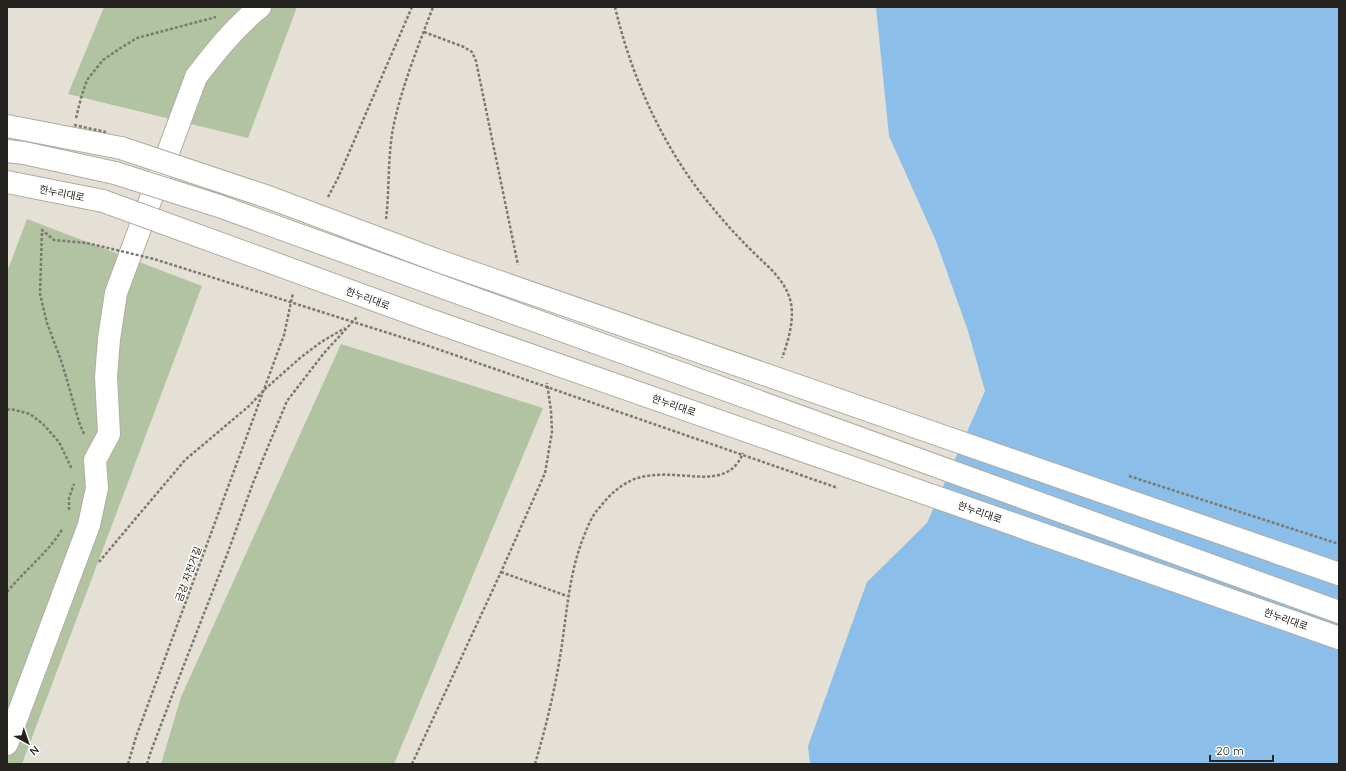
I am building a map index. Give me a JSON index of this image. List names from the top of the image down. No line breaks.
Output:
{"streets":{"street":["한누리대로"],"path":["금강 자전거길"]},"scale_bar":"20 m","north":"bottom right"}
